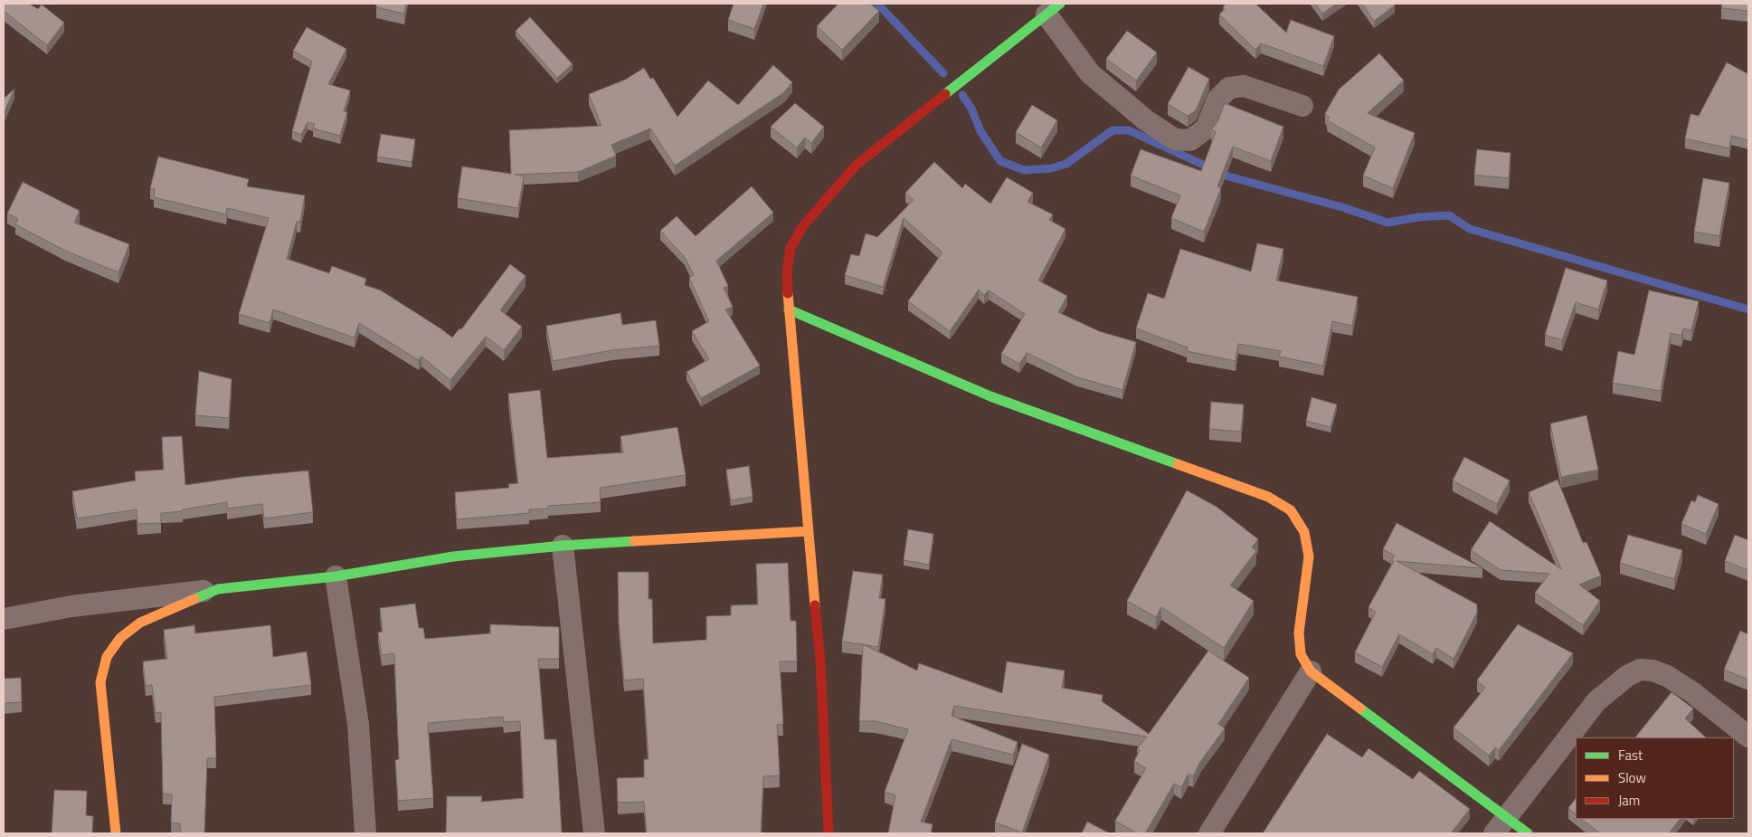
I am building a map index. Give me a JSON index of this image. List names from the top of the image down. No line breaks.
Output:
{"legend":["Fast","Slow","Jam"]}
